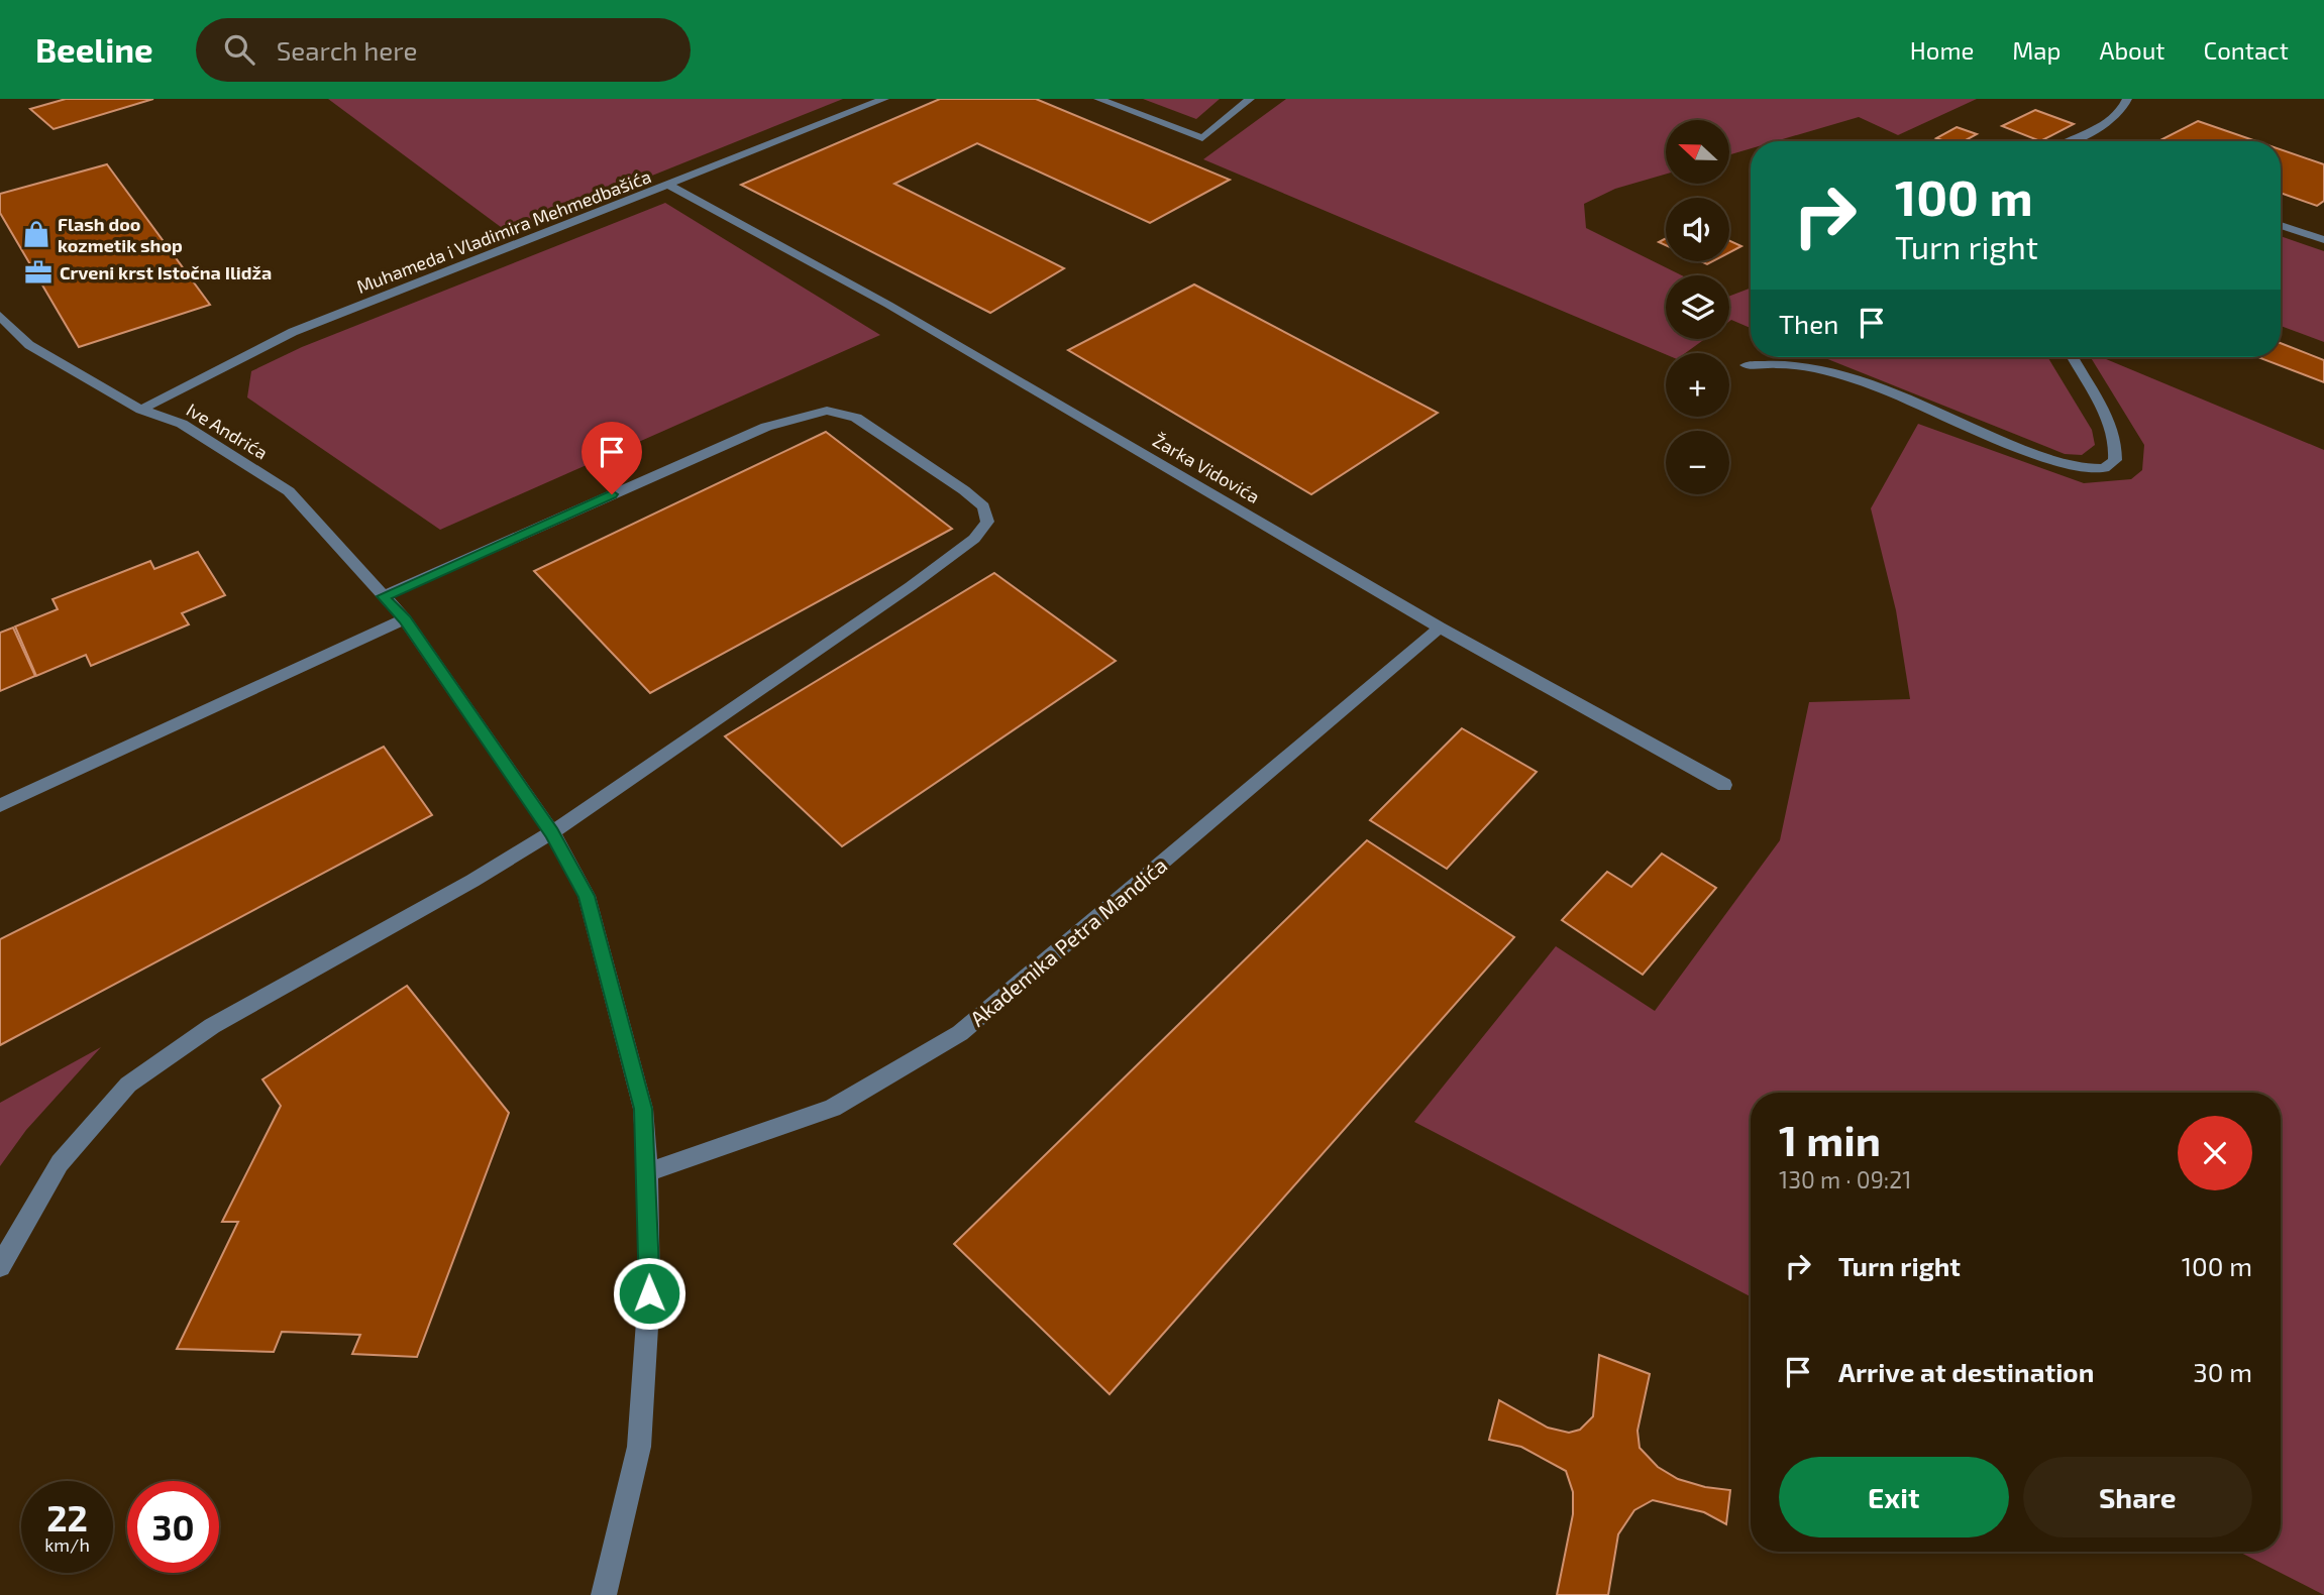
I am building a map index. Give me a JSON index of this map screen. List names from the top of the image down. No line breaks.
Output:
{"streets":{"street":["Muhameda i Vladimira Mehmedbašića","Ive Andrića","Žarka Vidovića","Akademika Petra Mandića"]},"crossings":[["Muhameda i Vladimira Mehmedbašića","Ive Andrića"],["Muhameda i Vladimira Mehmedbašića","Žarka Vidovića"],["Žarka Vidovića","Akademika Petra Mandića"]],"places":{"shop":["Flash doo kozmetik shop"],"office":["Crveni krst Istočna Ilidža"]},"north":"left","page":{"header":"Beeline","search":"Search here","nav":["Home","Map","About","Contact"],"map_buttons":["+","−"],"turn":["100 m","Turn right"],"then":"Then","heading":["1 min","130 m · 09:21"],"list":[{"name":"Turn right","value":"100 m"},{"name":"Arrive at destination","value":"30 m"}],"buttons":["Exit","Share"],"speed":"22 km/h","limit":"30"}}
